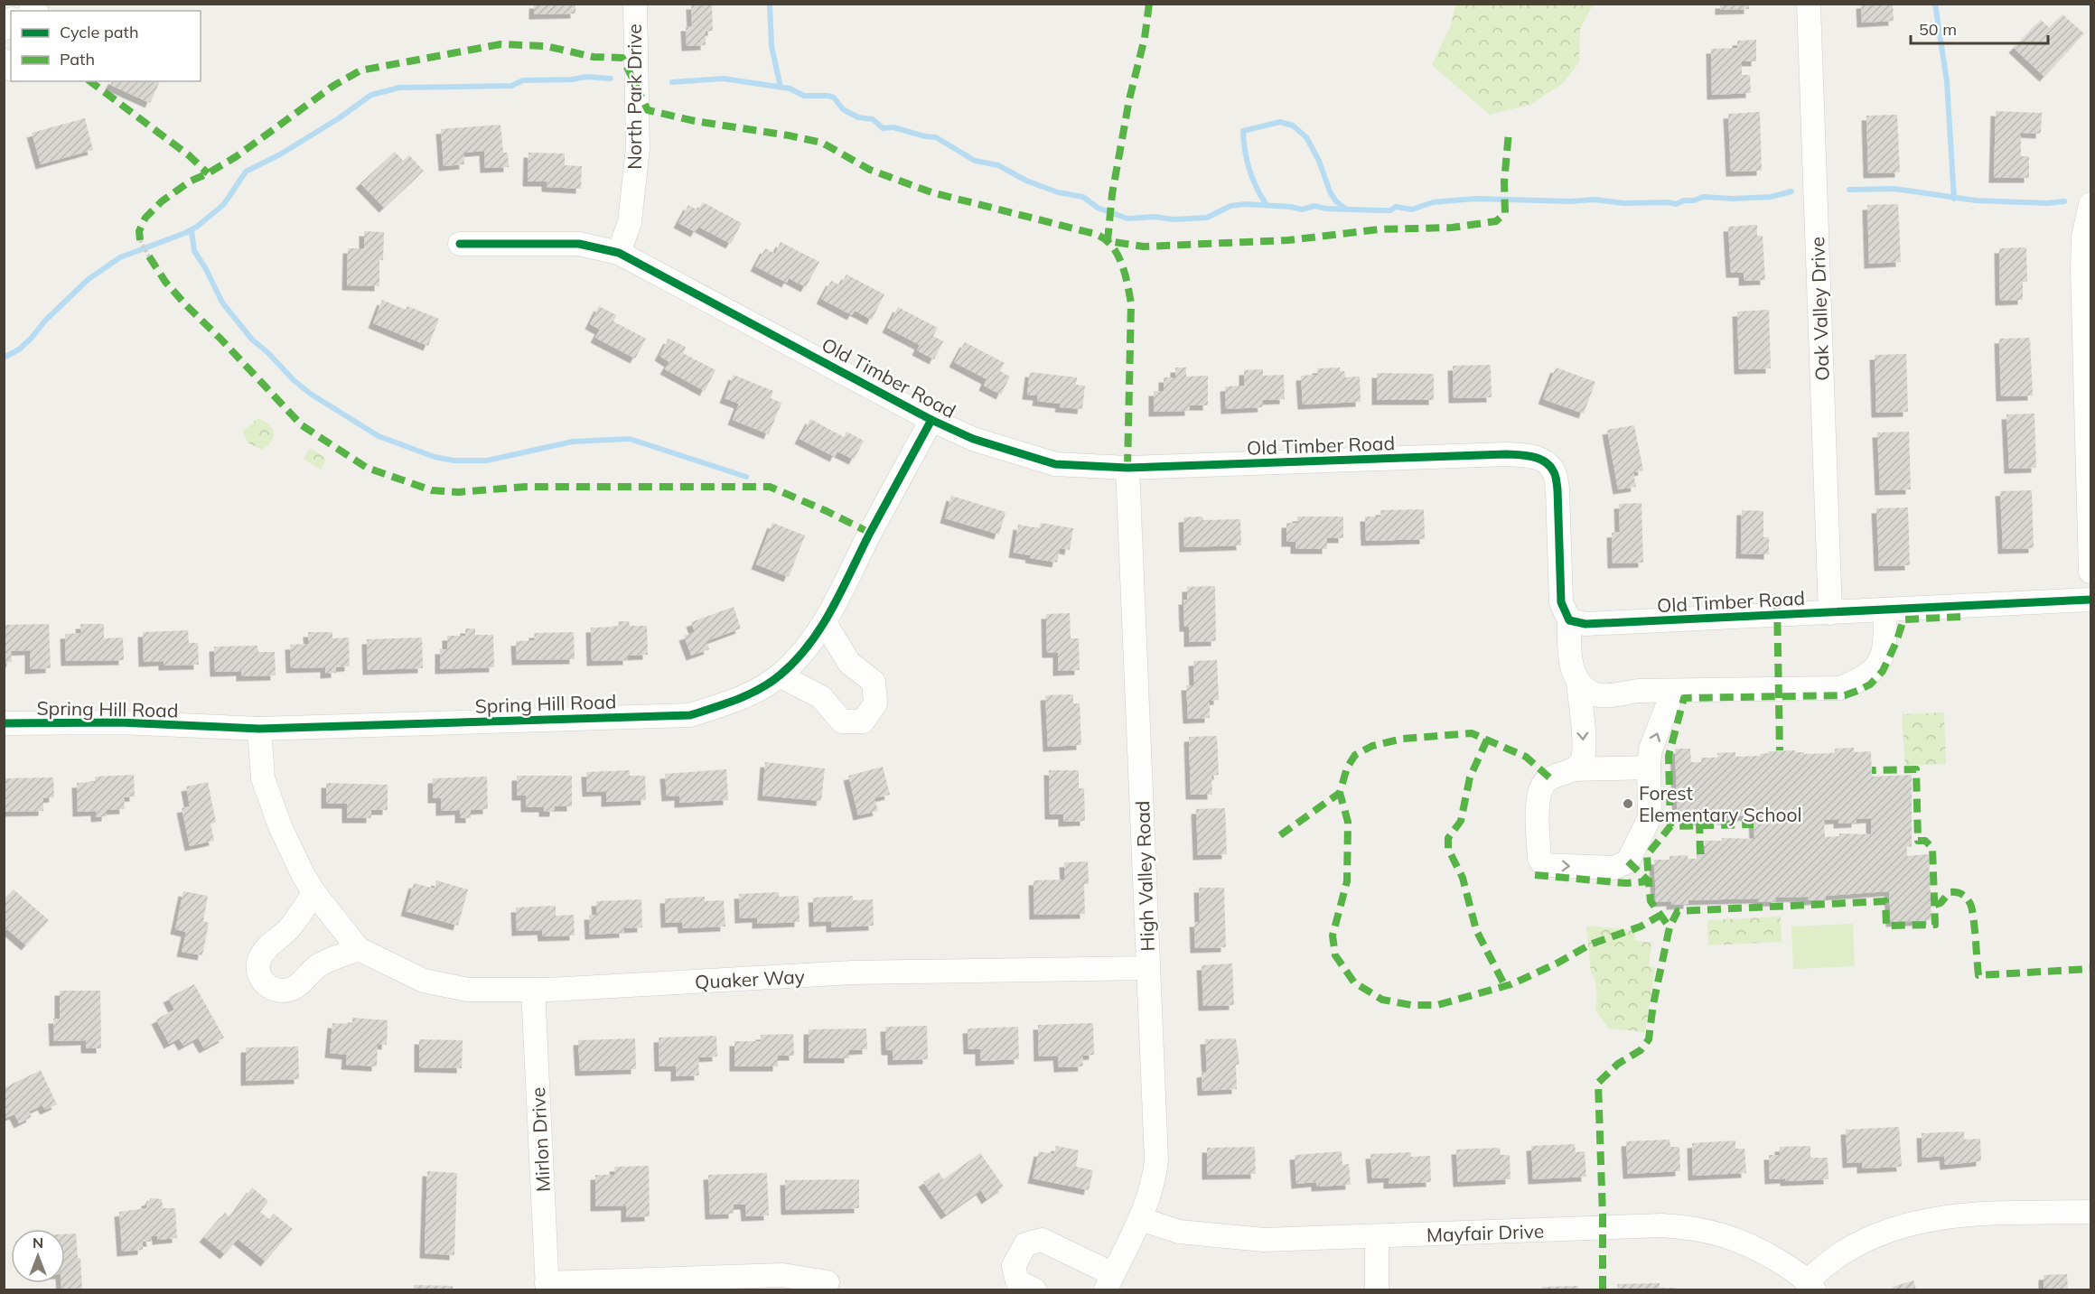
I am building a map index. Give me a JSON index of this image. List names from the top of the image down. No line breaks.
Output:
{"streets":{"street":["North Park Drive","Oak Valley Drive","Old Timber Road","Spring Hill Road","High Valley Road","Quaker Way","Mirlon Drive","Mayfair Drive"]},"crossings":[["North Park Drive","Old Timber Road"],["Oak Valley Drive","Old Timber Road"],["Old Timber Road","Spring Hill Road"],["Old Timber Road","High Valley Road"],["Spring Hill Road","Quaker Way"],["High Valley Road","Quaker Way"],["High Valley Road","Mayfair Drive"],["Quaker Way","Mirlon Drive"]],"places":["Forest Elementary School"],"legend":["Cycle path","Path"],"scale_bar":"50 m","north":"top"}
